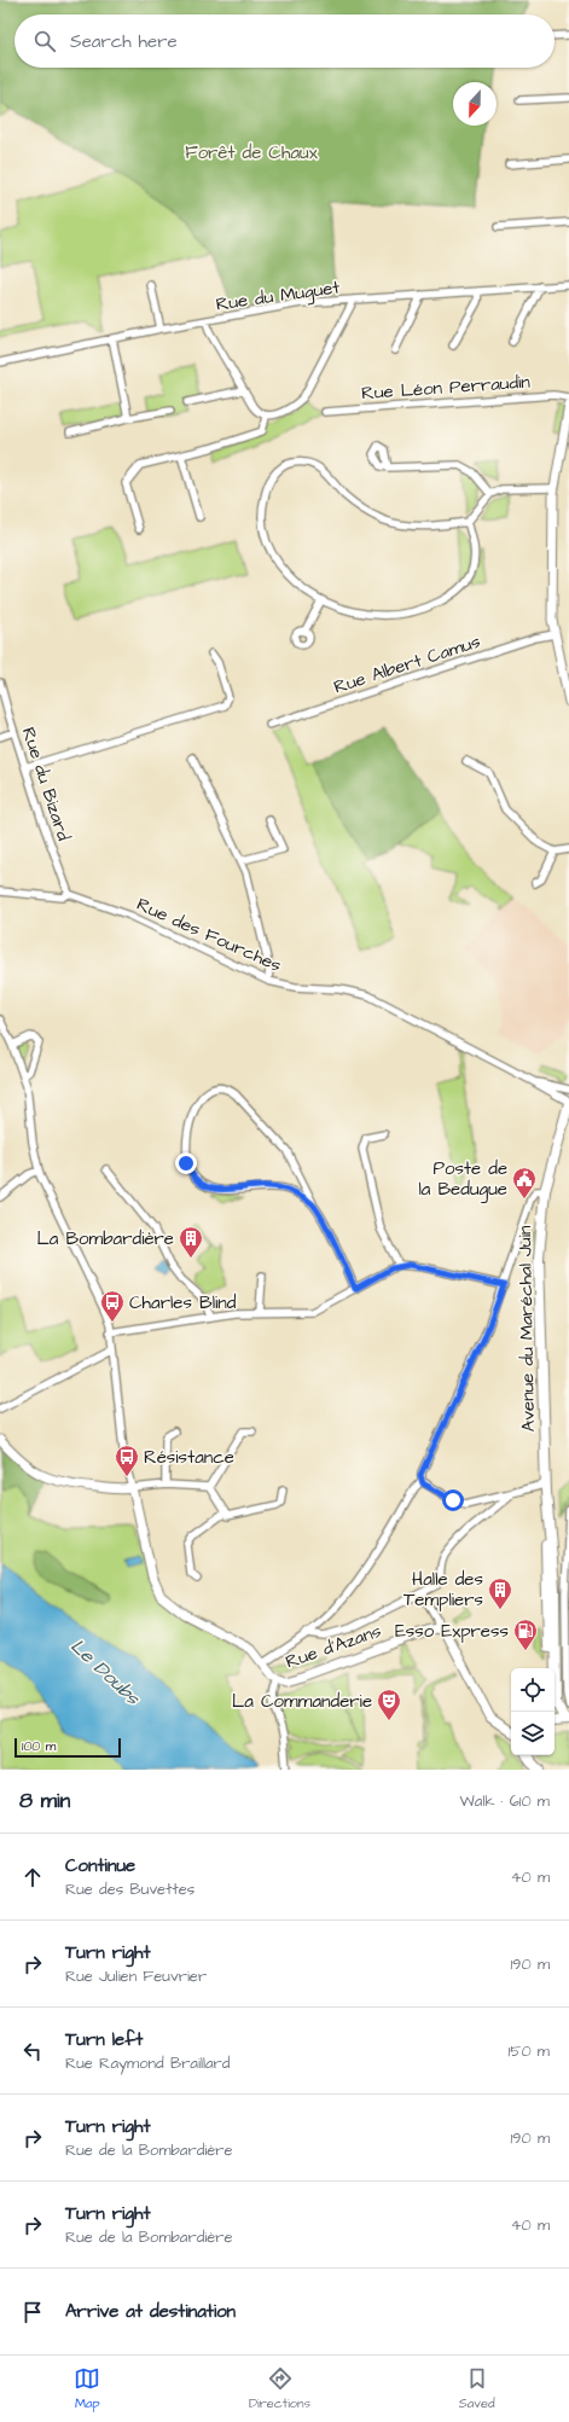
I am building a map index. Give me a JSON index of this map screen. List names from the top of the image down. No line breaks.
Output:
{"streets":{"main road":["Avenue du Maréchal Juin"],"street":["Rue du Muguet","Rue Léon Perraudin","Rue Albert Camus","Rue du Bizard","Rue des Fourches","Rue d'Azans"]},"crossings":[["Rue du Bizard","Rue des Fourches"],["Rue des Fourches","Avenue du Maréchal Juin"]],"water":["Le Doubs"],"parks":["Forêt de Chaux"],"places":{"public building":["Poste de la Bedugue"],"building":["La Bombardière","Halle des Templiers"],"bus stop":["Charles Blind","Résistance"],"fuel station":["Esso Express"],"theatre":["La Commanderie"]},"scale_bar":"100 m","north":"bottom","page":{"search":"Search here","scale":"100 m","heading":["8 min","Walk · 610 m"],"list":[["Continue","Rue des Buvettes","40 m"],["Turn right","Rue Julien Feuvrier","190 m"],["Turn left","Rue Raymond Braillard","150 m"],["Turn right","Rue de la Bombardière","190 m"],["Turn right","Rue de la Bombardière","40 m"],"Arrive at destination"],"nav":["Map","Directions","Saved"]}}
